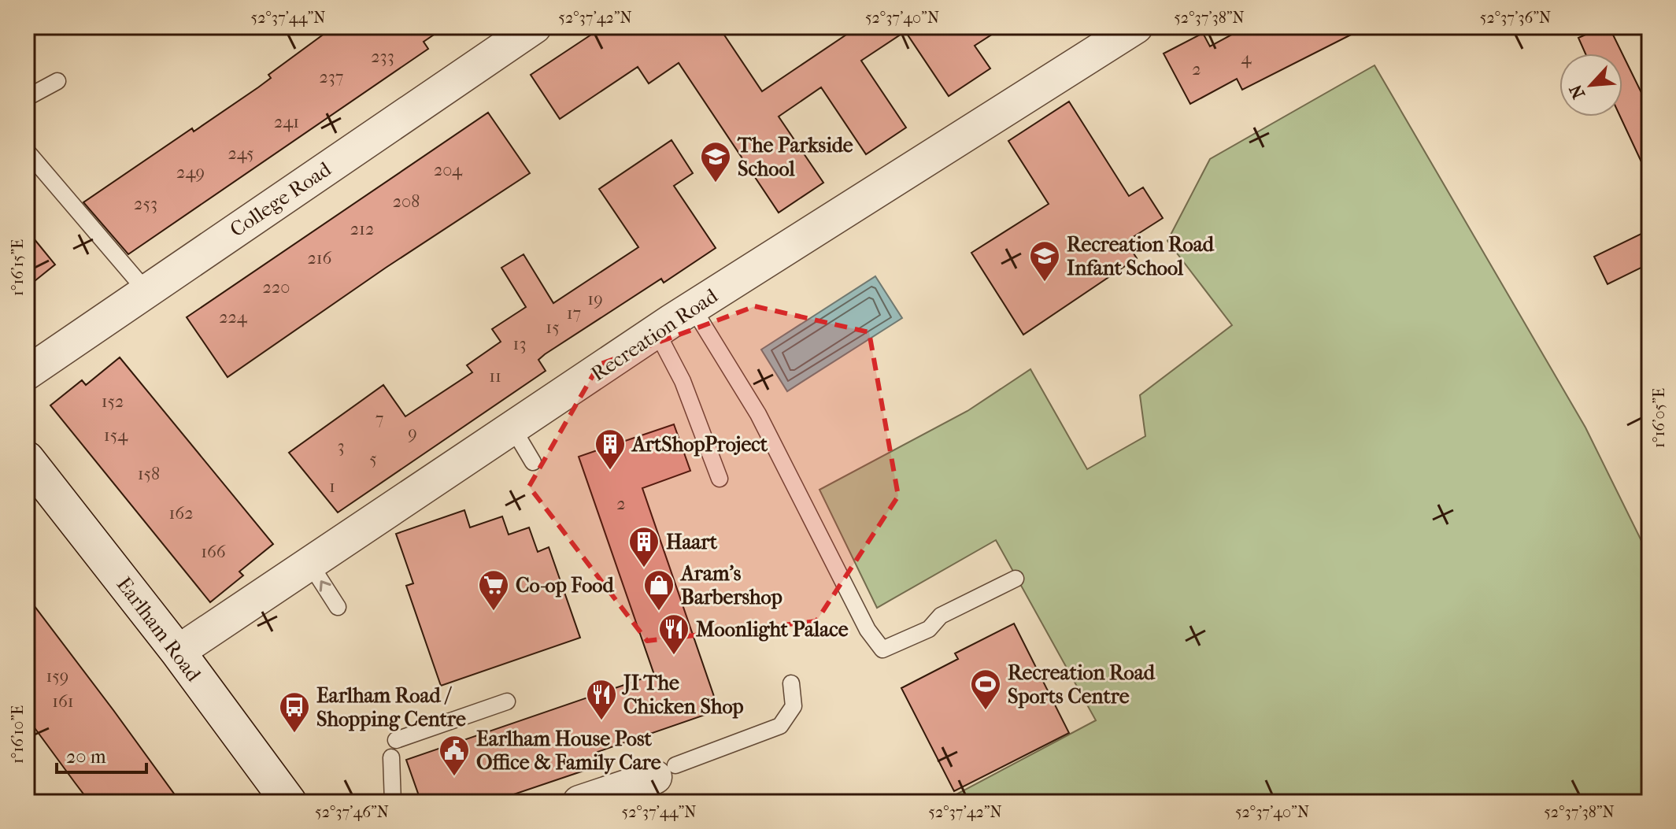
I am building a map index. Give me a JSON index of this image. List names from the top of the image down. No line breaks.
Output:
{"streets":{"main road":["Earlham Road"],"street":["College Road","Recreation Road"]},"crossings":[["Recreation Road","Earlham Road"]],"places":{"school or university":["The Parkside School","Recreation Road Infant School"],"building":["ArtShopProject","Haart"],"supermarket":["Co-op Food"],"shop":["Aram's Barbershop"],"restaurant":["Moonlight Palace","JI The Chicken Shop"],"sports":["Recreation Road Sports Centre"],"bus stop":["Earlham Road / Shopping Centre"],"public building":["Earlham House Post Office & Family Care"]},"house_numbers":["233","4","2","237","241","245","204","249","208","253","212","216","220","19","17","224","15","13","11","152","7","9","154","3","5","158","1","2","162","166","159","161"],"scale_bar":"20 m","north":"bottom left","coordinates":["52°37'44\"N","52°37'42\"N","52°37'40\"N","52°37'38\"N","52°37'36\"N","1°16'15\"E","1°16'05\"E","1°16'10\"E","52°37'46\"N"]}
